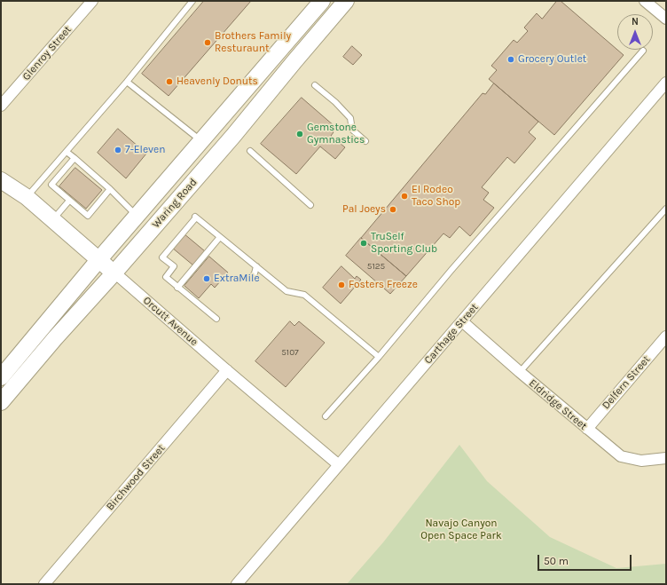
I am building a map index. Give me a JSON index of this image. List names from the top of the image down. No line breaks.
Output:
{"streets":{"main road":["Waring Road","Orcutt Avenue"],"street":["Glenroy Street","Carthage Street","Delfern Street","Eldridge Street","Birchwood Street"]},"crossings":[["Waring Road","Orcutt Avenue"],["Orcutt Avenue","Carthage Street"],["Orcutt Avenue","Birchwood Street"],["Carthage Street","Eldridge Street"],["Delfern Street","Eldridge Street"]],"parks":["Navajo Canyon Open Space Park"],"places":["Brothers Family Resturaunt","Grocery Outlet","Heavenly Donuts","Gemstone Gymnastics","7-Eleven","El Rodeo Taco Shop","Pal Joeys","TruSelf Sporting Club","ExtraMile","Fosters Freeze"],"house_numbers":["5125","5107"],"scale_bar":"50 m","north":"top"}
